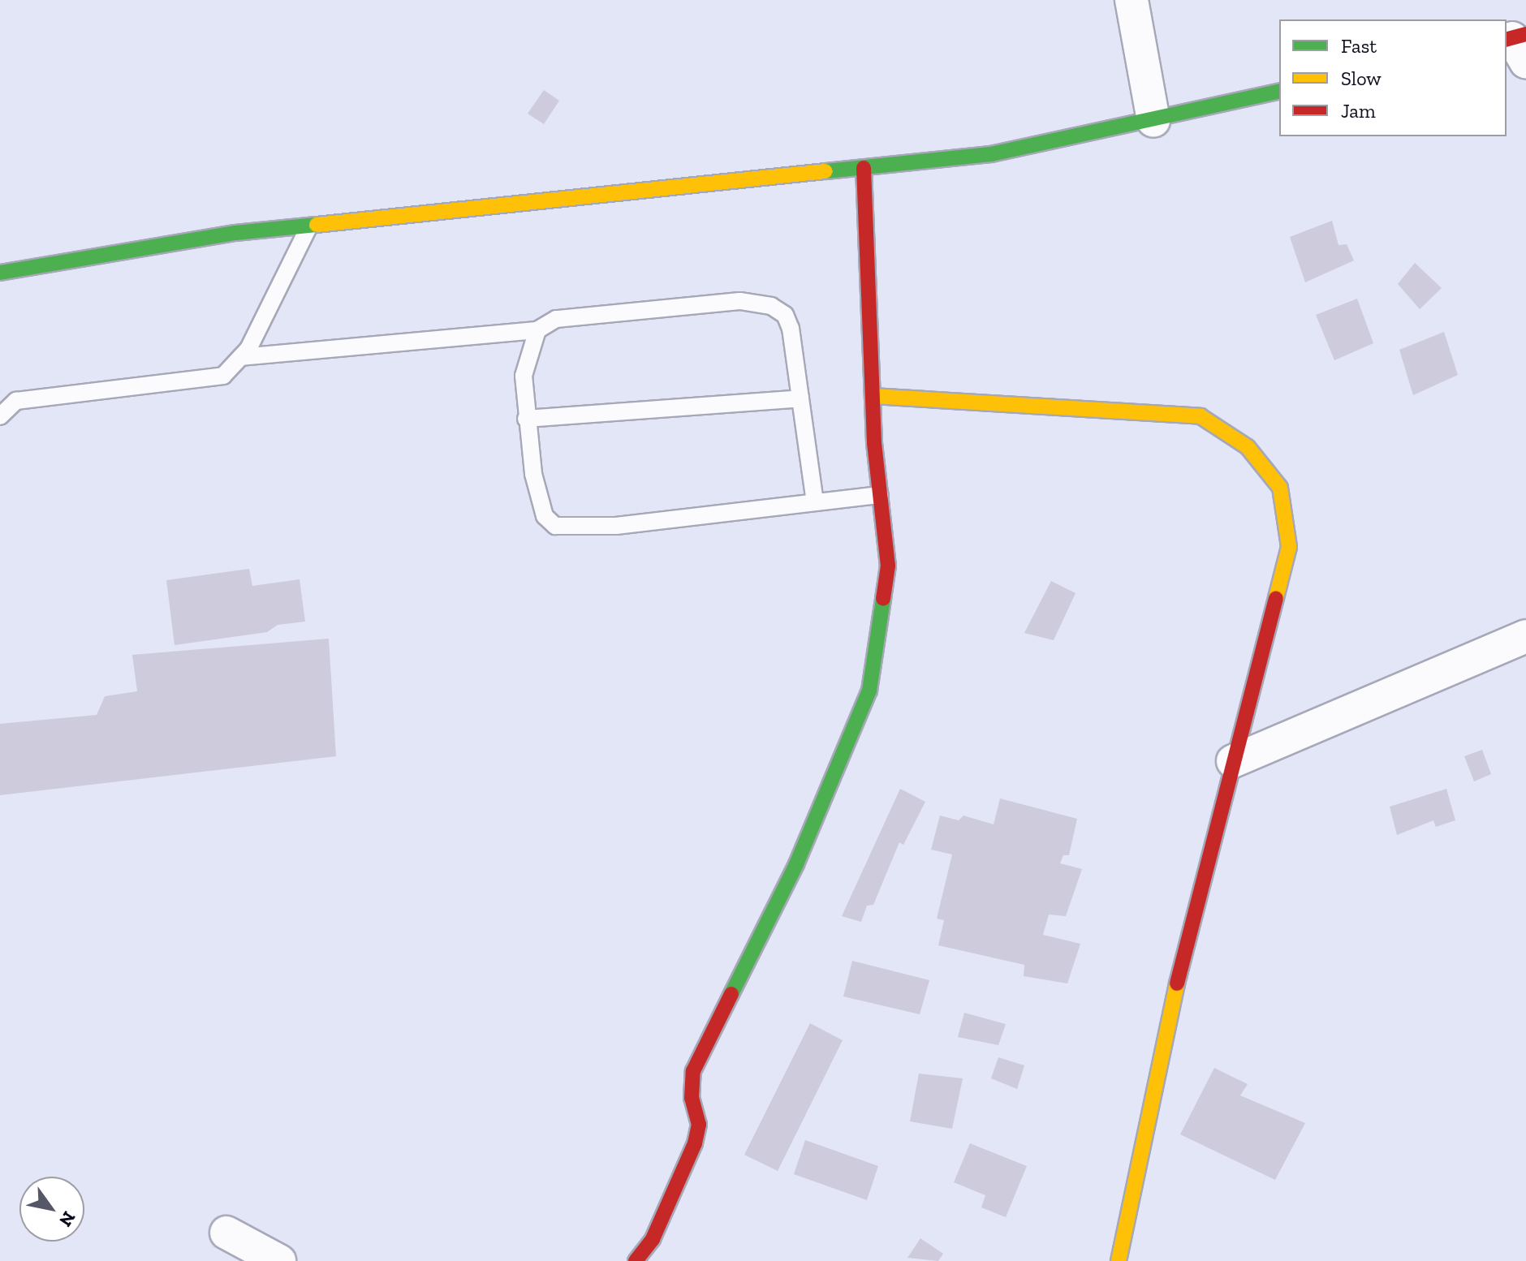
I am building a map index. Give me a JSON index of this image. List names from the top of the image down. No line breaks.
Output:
{"legend":["Fast","Slow","Jam"],"north":"bottom right"}
